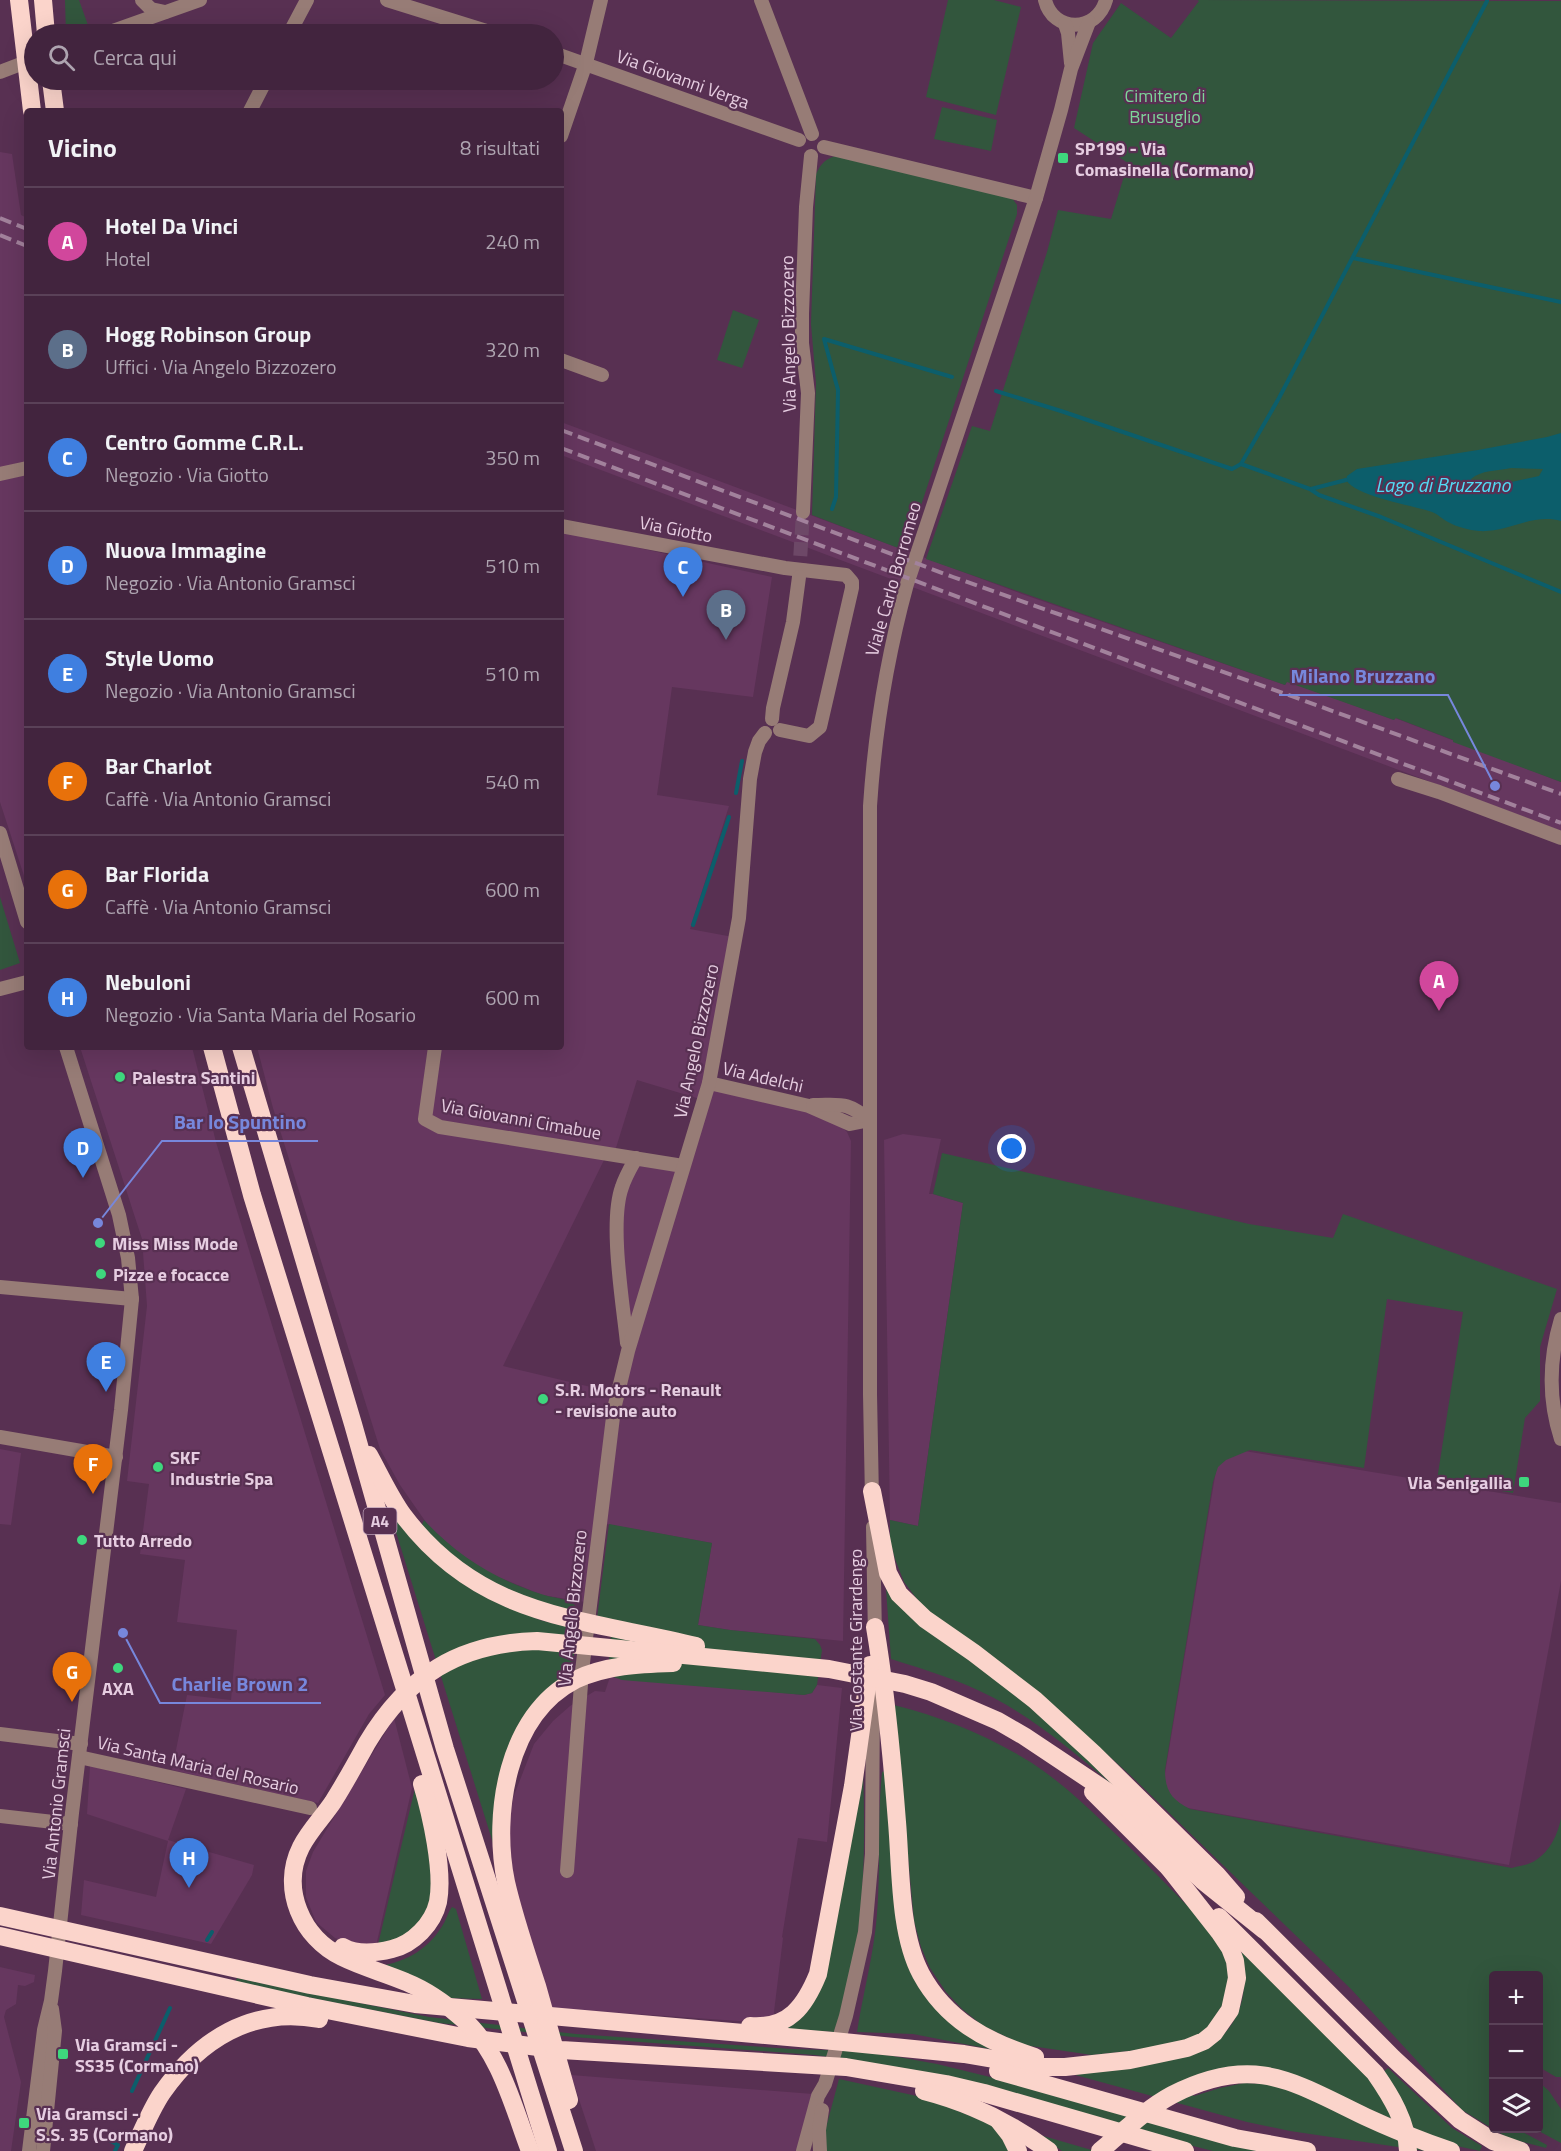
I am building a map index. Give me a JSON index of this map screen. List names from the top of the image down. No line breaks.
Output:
{"streets":{"highway":["A4"],"street":["Via Giovanni Verga","Via Angelo Bizzozero","Via Giotto","Viale Carlo Borromeo","Via Adelchi","Via Giovanni Cimabue","Via Costante Girardengo","Via Santa Maria del Rosario","Via Antonio Gramsci"]},"crossings":[["Via Giovanni Verga","Via Angelo Bizzozero"],["Via Angelo Bizzozero","Via Giotto"],["Via Angelo Bizzozero","Via Adelchi"],["Via Angelo Bizzozero","Via Giovanni Cimabue"],["Viale Carlo Borromeo","Via Adelchi"],["Viale Carlo Borromeo","Via Costante Girardengo"],["Via Adelchi","Via Costante Girardengo"],["Via Santa Maria del Rosario","Via Antonio Gramsci"]],"water":["Lago di Bruzzano"],"parks":["Cimitero di Brusuglio"],"places":{"transit":["SP199 - Via Comasinella (Cormano)","Via Senigallia","Via Gramsci - SS35 (Cormano)","Via Gramsci - S.S. 35 (Cormano)"],"other":["Milano Bruzzano","Palestra Santini","Bar lo Spuntino","Miss Miss Mode","Pizze e focacce","S.R. Motors - Renault - revisione auto","SKF Industrie Spa","Tutto Arredo","Charlie Brown 2","AXA"]},"page":{"search":"Cerca qui","heading":["Vicino","8 risultati"],"list":[{"mark":"A","name":"Hotel Da Vinci","note":"Hotel","value":"240 m"},{"mark":"B","name":"Hogg Robinson Group","note":"Uffici · Via Angelo Bizzozero","value":"320 m"},{"mark":"C","name":"Centro Gomme C.R.L.","note":"Negozio · Via Giotto","value":"350 m"},{"mark":"D","name":"Nuova Immagine","note":"Negozio · Via Antonio Gramsci","value":"510 m"},{"mark":"E","name":"Style Uomo","note":"Negozio · Via Antonio Gramsci","value":"510 m"},{"mark":"F","name":"Bar Charlot","note":"Caffè · Via Antonio Gramsci","value":"540 m"},{"mark":"G","name":"Bar Florida","note":"Caffè · Via Antonio Gramsci","value":"600 m"},{"mark":"H","name":"Nebuloni","note":"Negozio · Via Santa Maria del Rosario","value":"600 m"}],"pins":["C","B","A","D","E","F","G","H"],"map_buttons":["+","−"]}}
